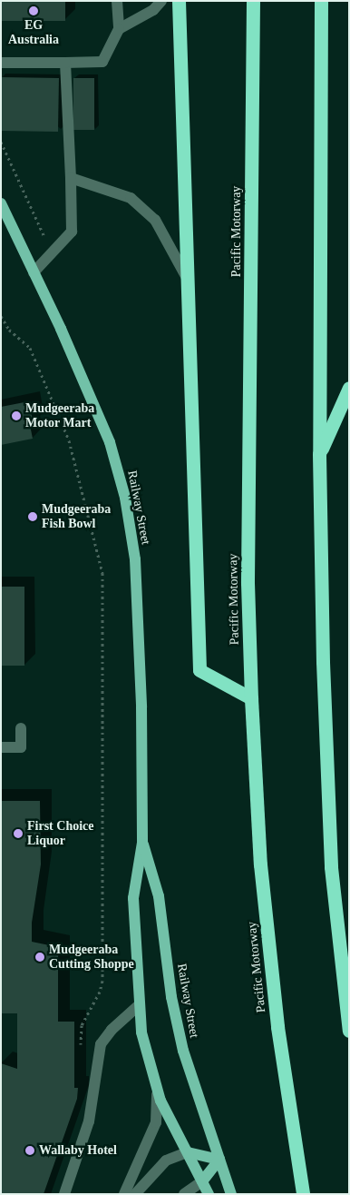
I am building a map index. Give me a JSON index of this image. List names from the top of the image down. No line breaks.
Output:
{"streets":{"highway":["Pacific Motorway"],"main road":["Railway Street"]},"places":["EG Australia","Mudgeeraba Motor Mart","Mudgeeraba Fish Bowl","First Choice Liquor","Mudgeeraba Cutting Shoppe","Wallaby Hotel"]}
